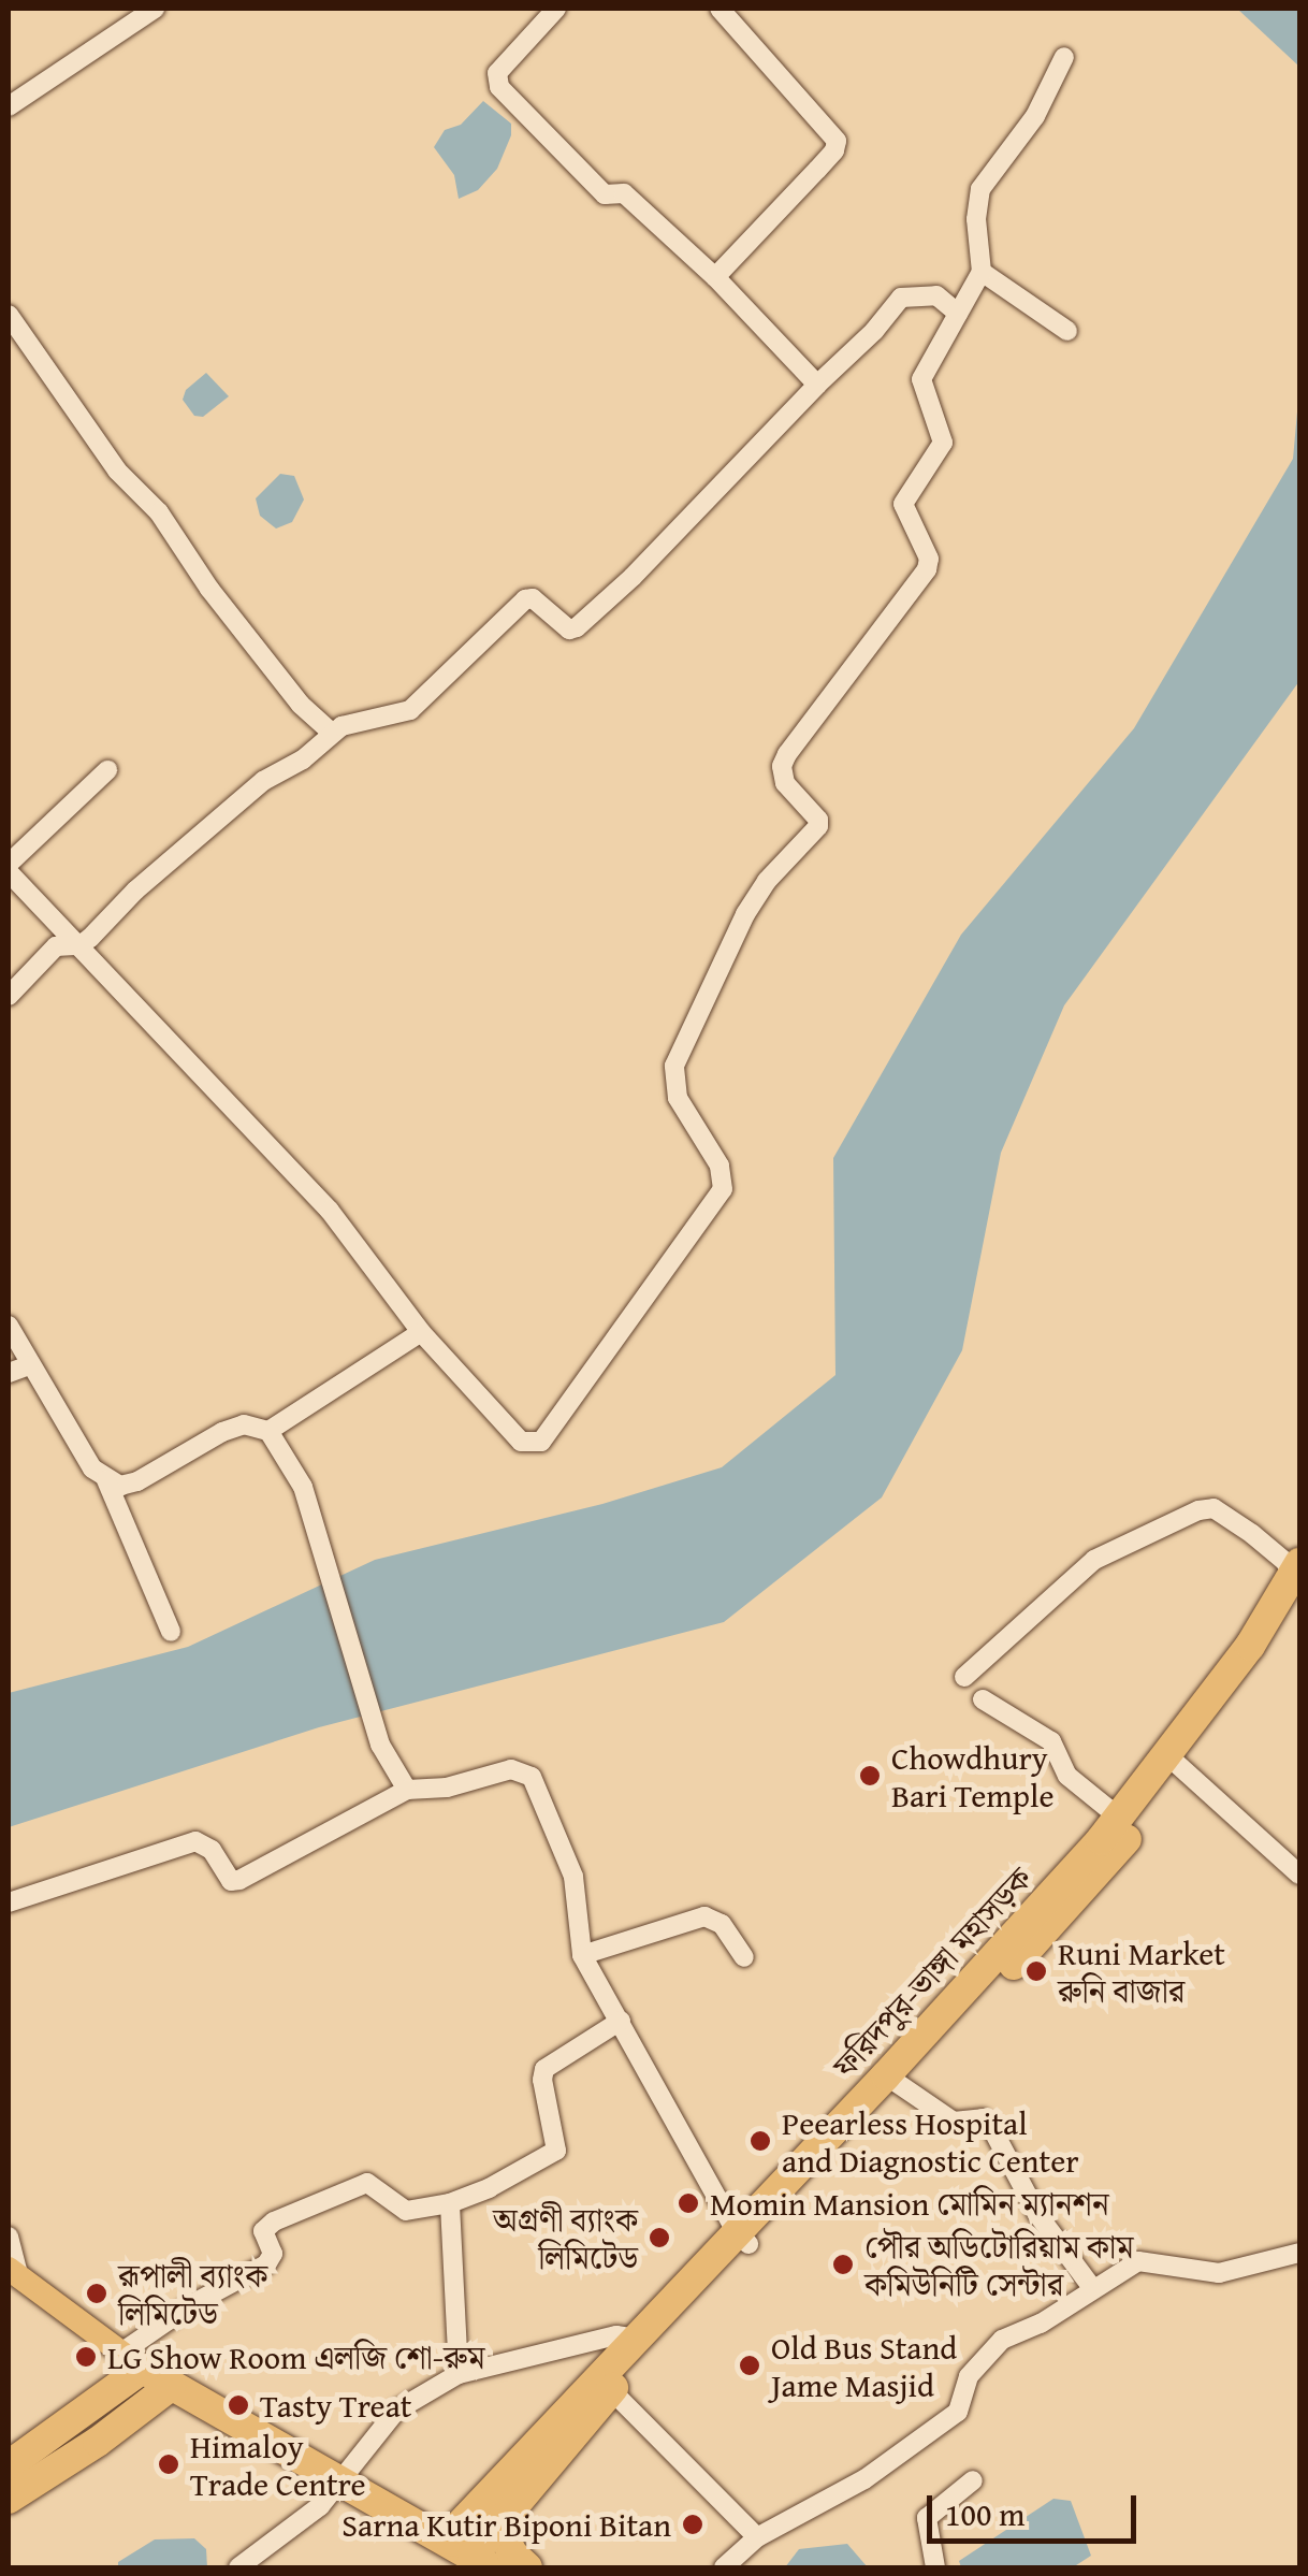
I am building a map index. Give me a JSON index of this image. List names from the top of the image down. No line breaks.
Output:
{"streets":{"highway":["ফরিদপুর-ভাঙ্গা মহাসড়ক"]},"places":["Chowdhury Bari Temple","Runi Market রুনি বাজার","Peearless Hospital and Diagnostic Center","Momin Mansion মোমিন ম্যানশন","অগ্রণী ব্যাংক লিমিটেড","পৌর অডিটোরিয়াম কাম কমিউনিটি সেন্টার","রূপালী ব্যাংক লিমিটেড","LG Show Room এলজি শো-রুম","Old Bus Stand Jame Masjid","Tasty Treat","Himaloy Trade Centre","Sarna Kutir Biponi Bitan"],"scale_bar":"100 m"}
